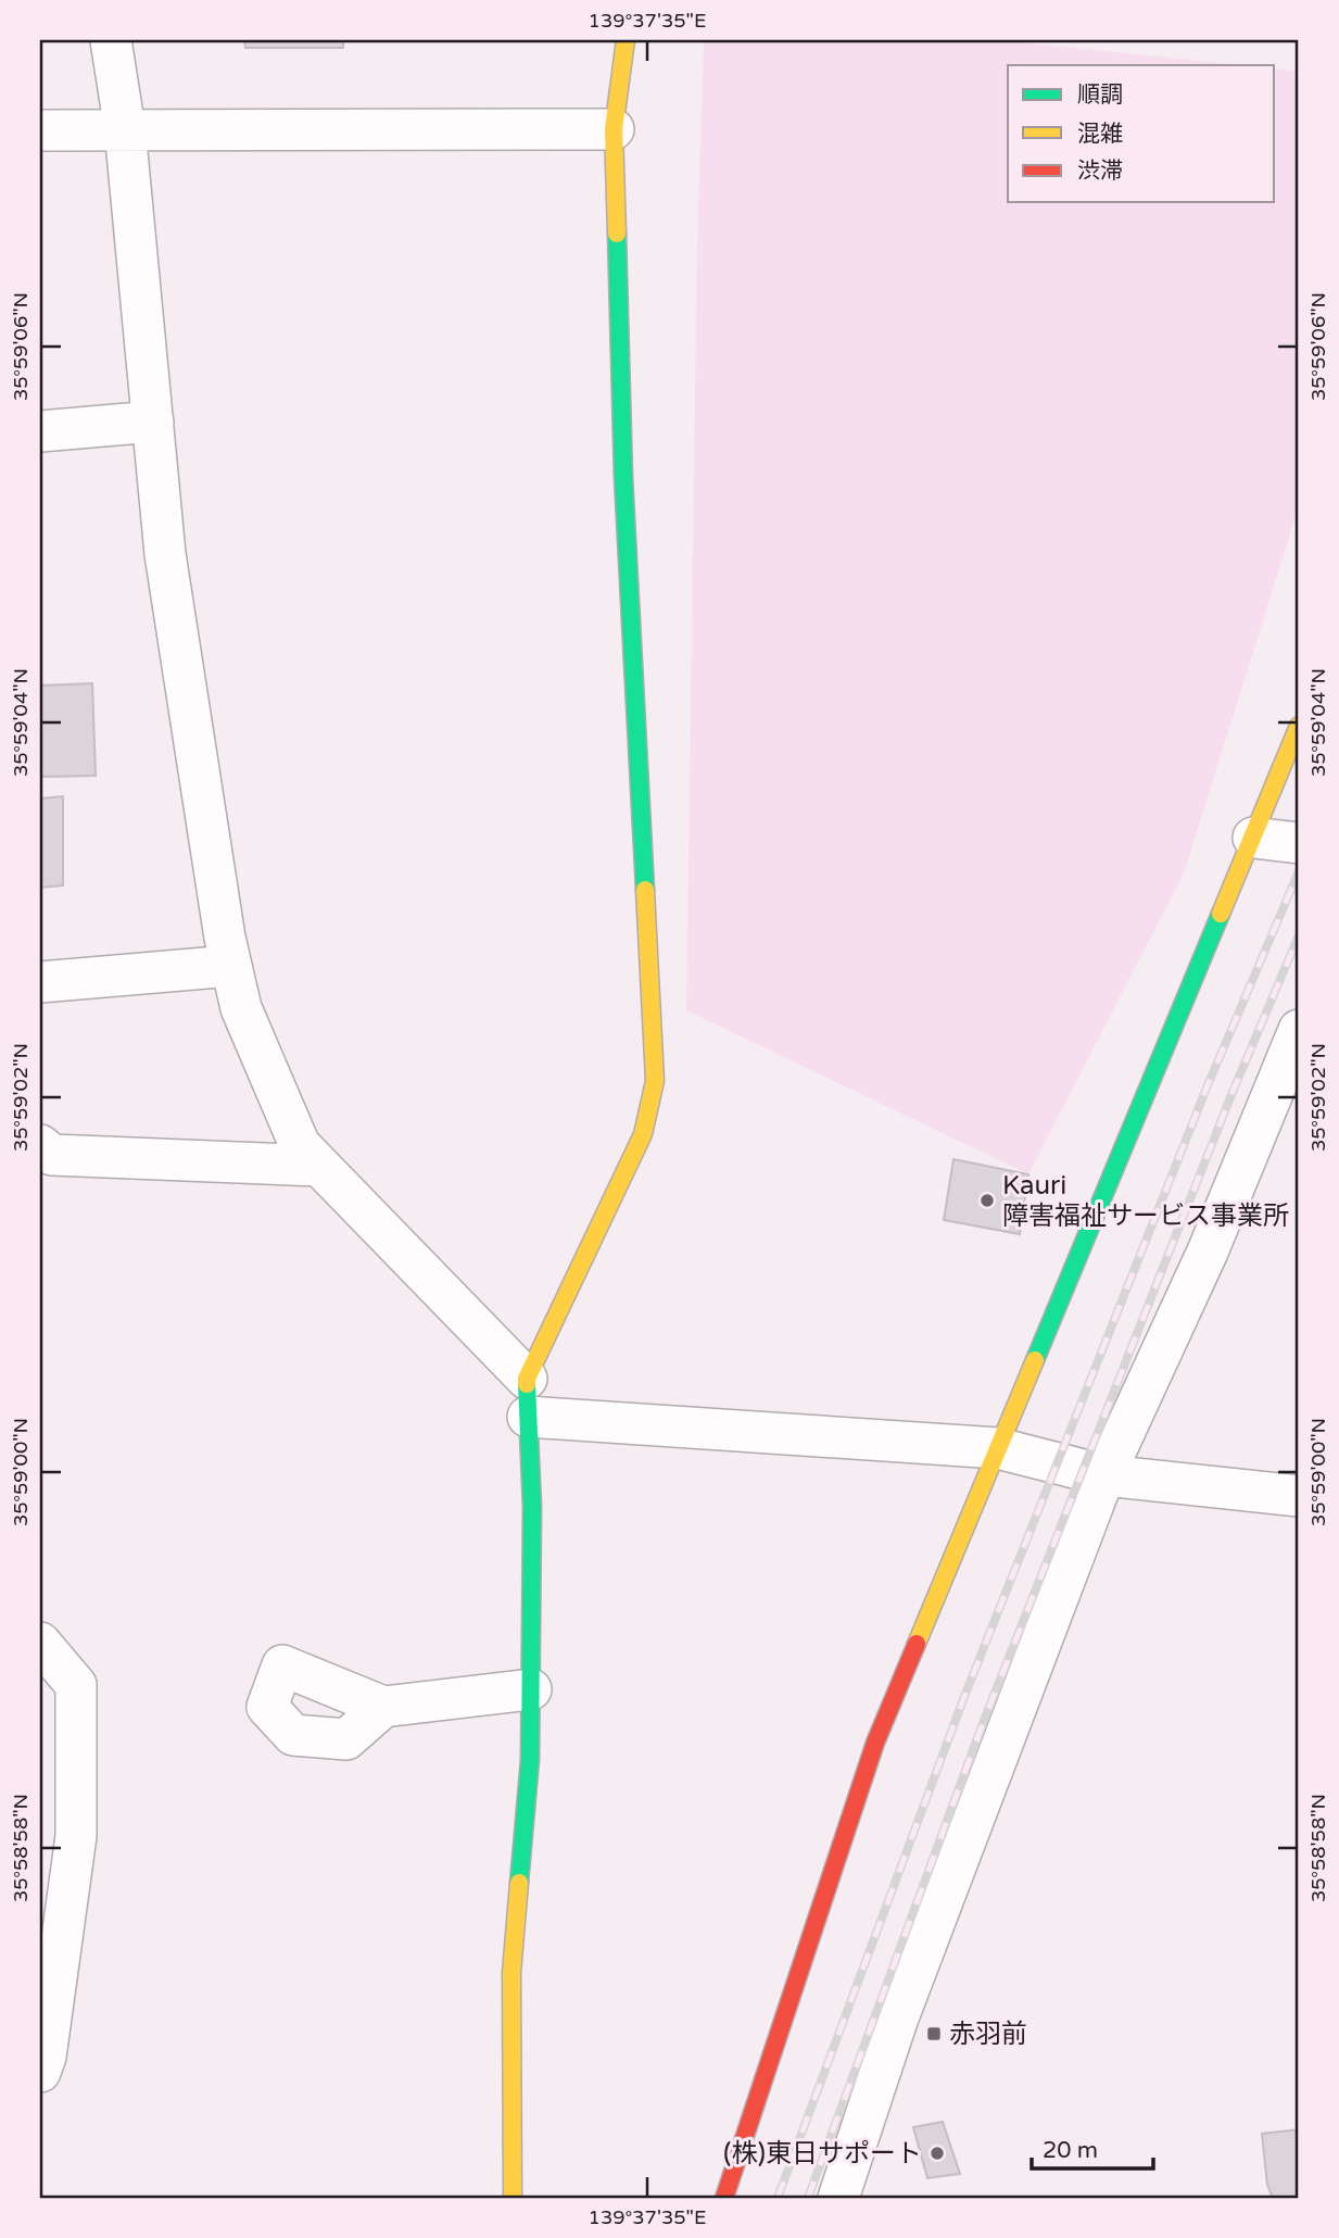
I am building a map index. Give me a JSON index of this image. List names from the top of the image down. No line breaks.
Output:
{"places":{"other":["Kauri 障害福祉サービス事業所","(株)東日サポート"],"transit":["赤羽前"]},"legend":["順調","混雑","渋滞"],"scale_bar":"20 m","coordinates":["139°37'35\"E","35°59'06\"N","35°59'04\"N","35°59'02\"N","35°59'00\"N","35°58'58\"N"]}
